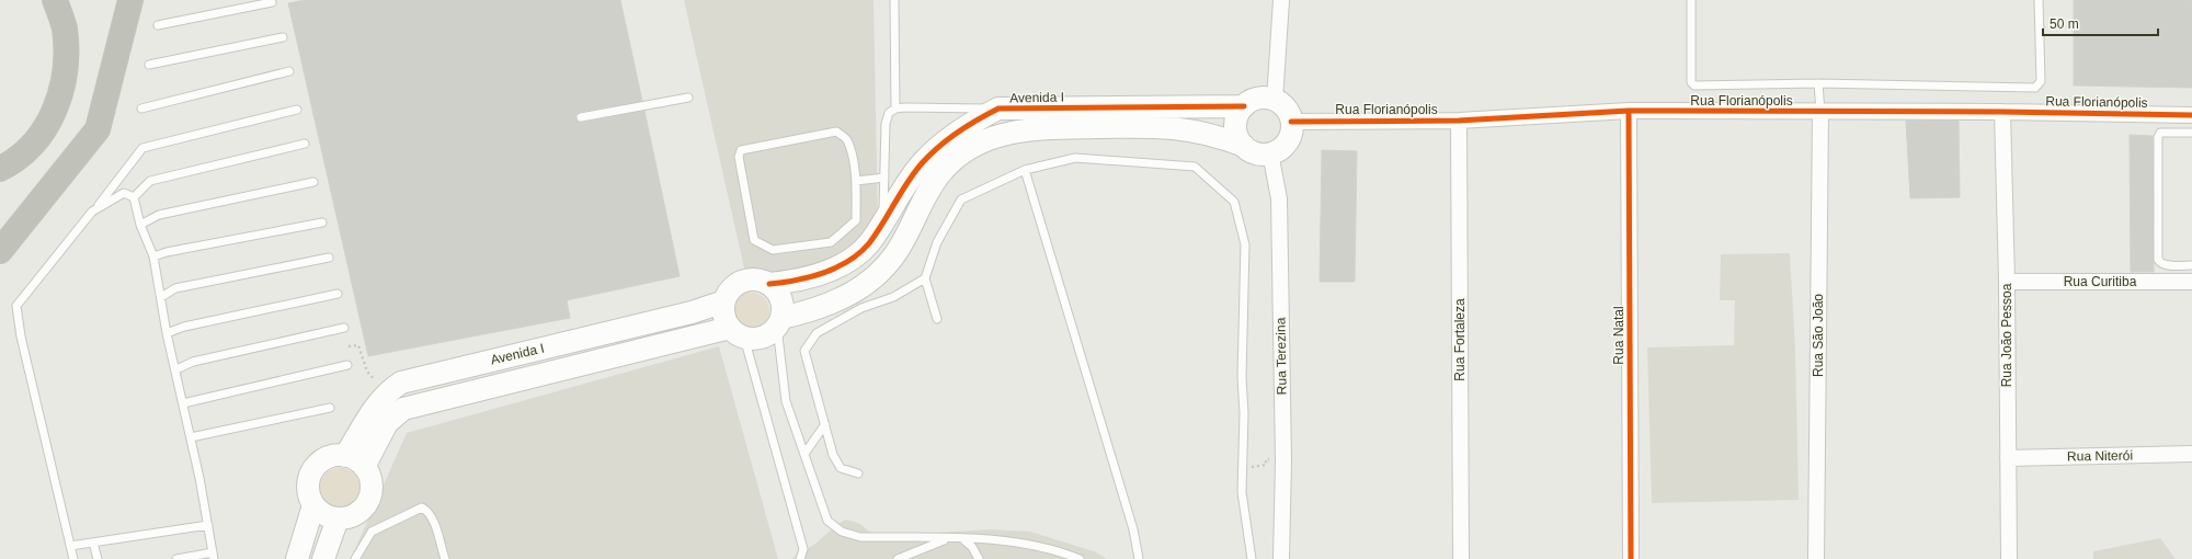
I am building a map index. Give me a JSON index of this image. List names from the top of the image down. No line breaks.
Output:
{"streets":{"street":["Avenida I","Rua Florianópolis","Rua Curitiba","Rua Natal","Rua São João","Rua João Pessoa","Rua Fortaleza","Rua Terezina","Rua Niterói"]},"crossings":[["Avenida I","Rua Florianópolis"],["Avenida I","Rua Terezina"],["Rua Florianópolis","Rua Natal"],["Rua Florianópolis","Rua São João"],["Rua Florianópolis","Rua João Pessoa"],["Rua Florianópolis","Rua Fortaleza"],["Rua Florianópolis","Rua Terezina"],["Rua Curitiba","Rua João Pessoa"],["Rua João Pessoa","Rua Niterói"]],"scale_bar":"50 m"}
